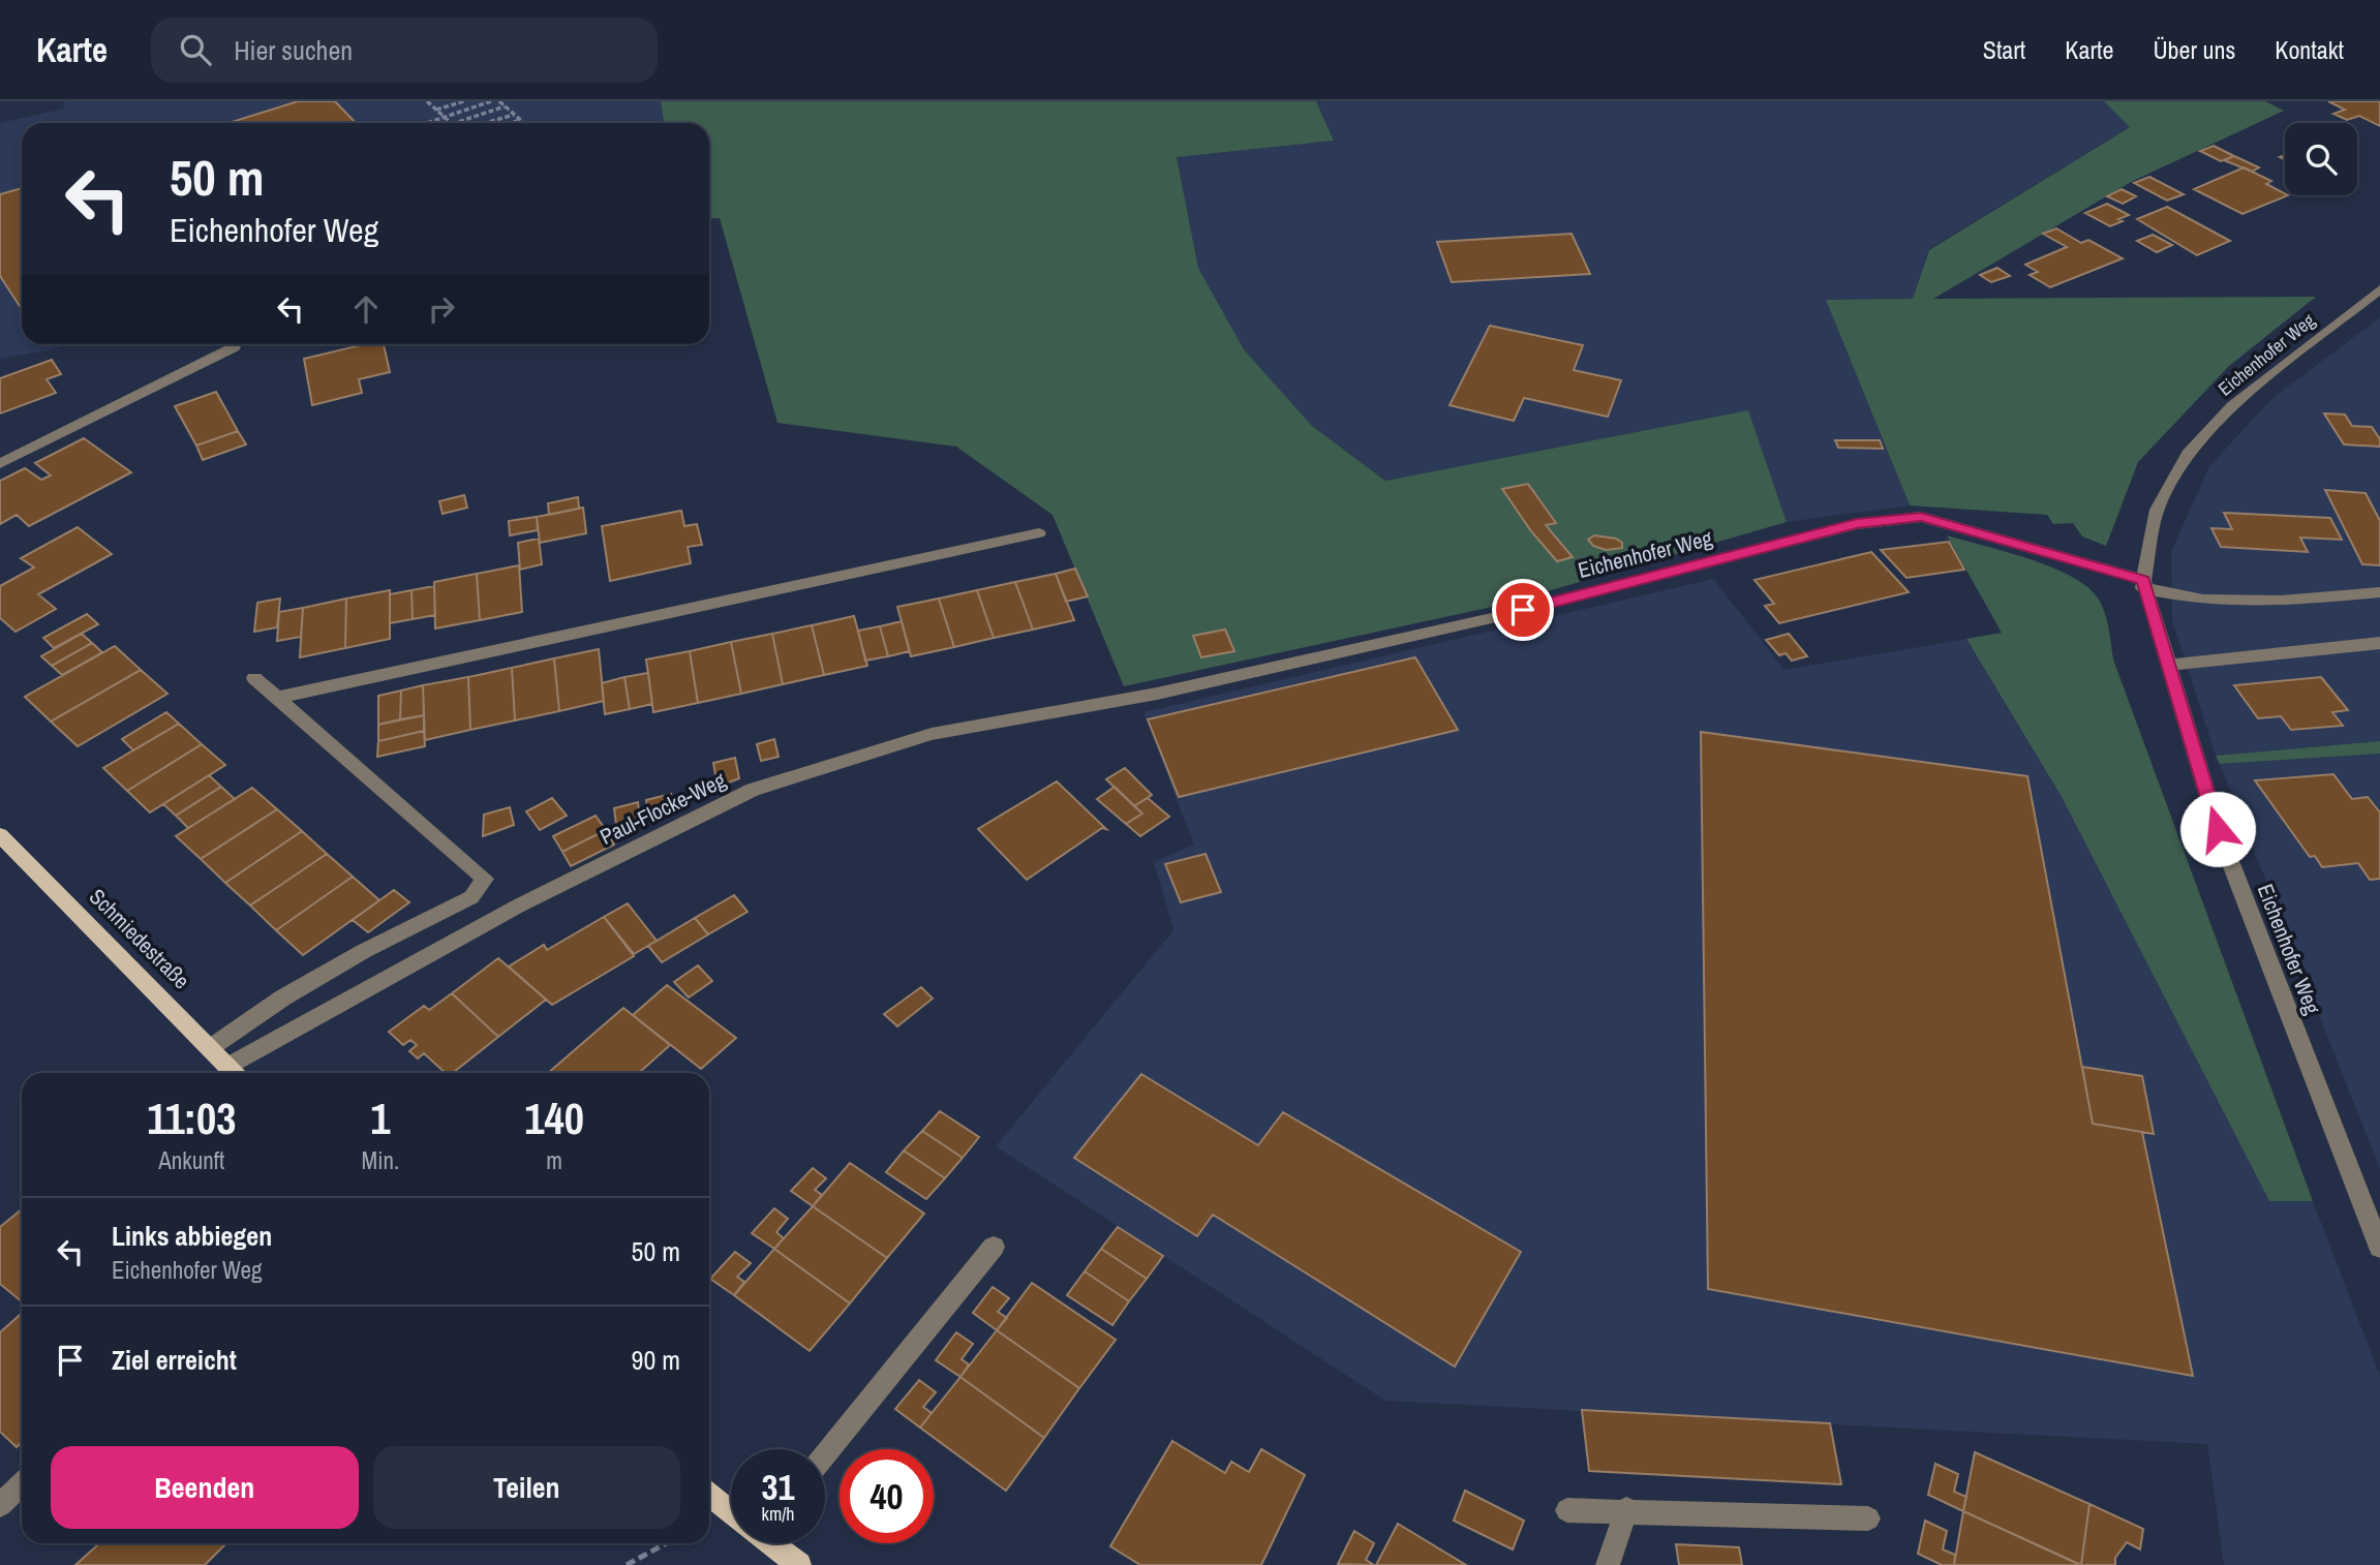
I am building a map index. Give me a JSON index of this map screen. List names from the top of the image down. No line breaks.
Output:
{"streets":{"main road":["Schmiedestraße"],"street":["Eichenhofer Weg","Paul-Flocke-Weg"]},"crossings":[["Eichenhofer Weg","Paul-Flocke-Weg"],["Paul-Flocke-Weg","Schmiedestraße"]],"page":{"header":"Karte","search":"Hier suchen","nav":["Start","Karte","Über uns","Kontakt"],"turn":["50 m","Eichenhofer Weg"],"eta":["11:03","Ankunft","1","Min.","140","m"],"list":[{"name":"Links abbiegen","note":"Eichenhofer Weg","value":"50 m"},{"name":"Ziel erreicht","value":"90 m"}],"buttons":["Beenden","Teilen"],"speed":"31 km/h","limit":"40"}}
